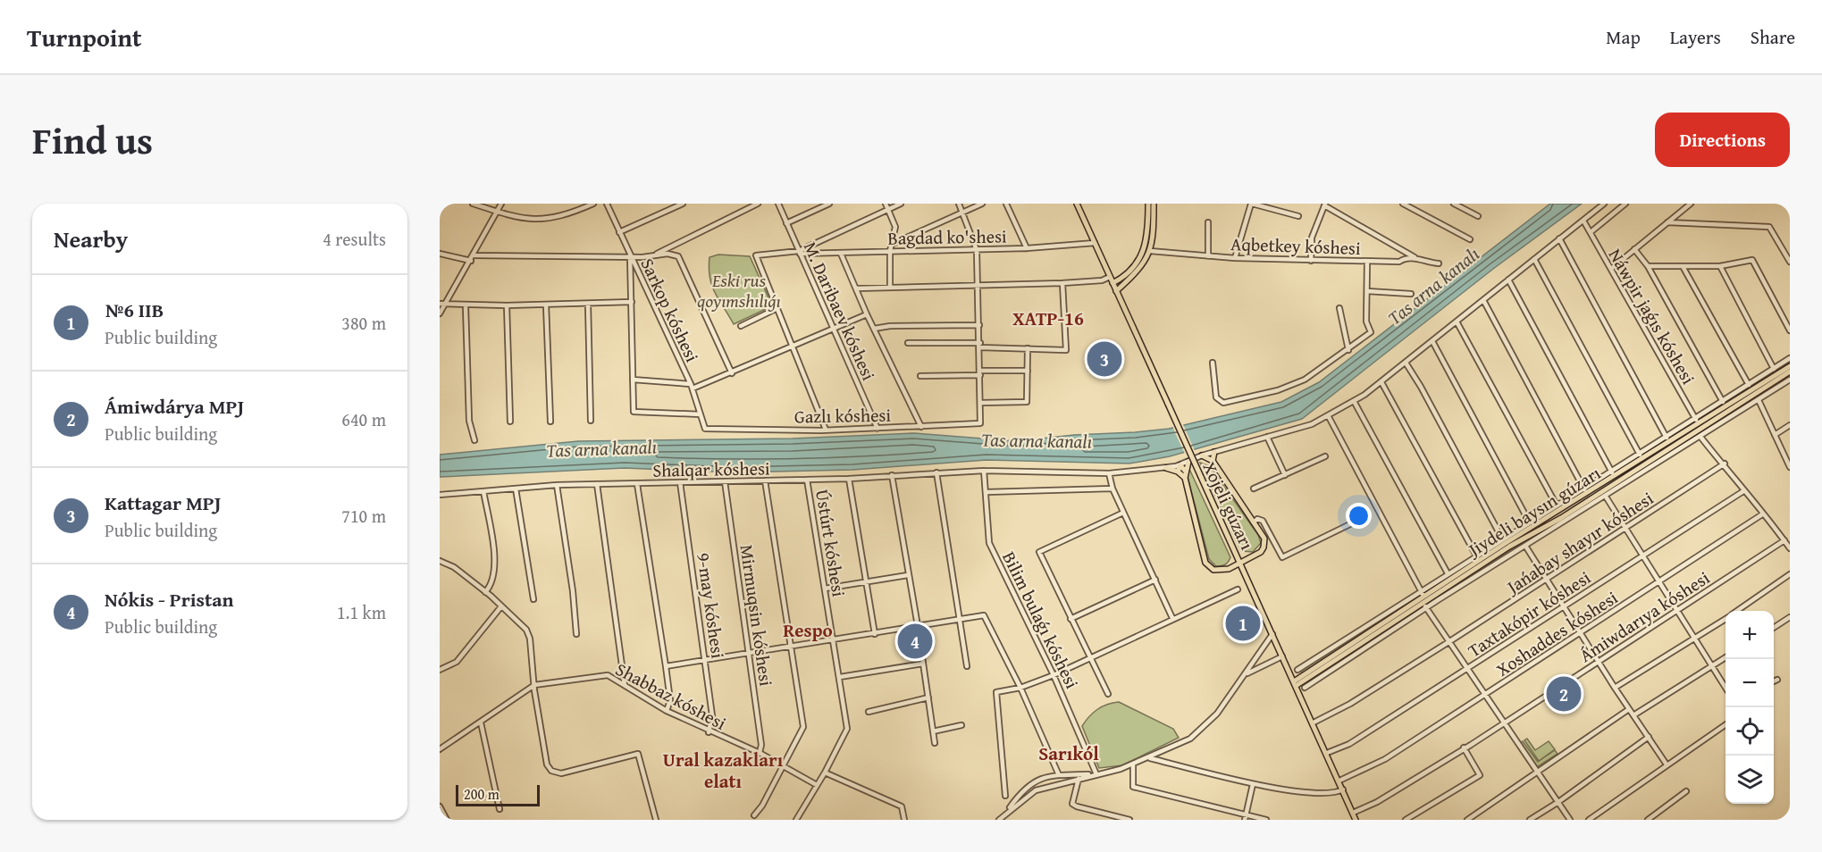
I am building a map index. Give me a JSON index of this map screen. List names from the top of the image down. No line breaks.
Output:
{"streets":{"main road":["Xojeli gúzarı","Jiydeli baysın gúzarı"],"street":["Bagdad ko'shesi","Aqbetkey kóshesi","Sarkop kóshesi","M. Daribaev kóshesi","Náwpir jaǵıs kóshesi","Gazlı kóshesi","Shalqar kóshesi","Jańabay shayır kóshesi","Ústúrt kóshesi","9-may kóshesi","Taxtakópir kóshesi","Mirmuqsin kóshesi","Ámiwdarıya kóshesi","Bilim bulaǵı kóshesi","Xoshaddes kóshesi","Shabbaz kóshesi"]},"crossings":[["Bagdad ko'shesi","M. Daribaev kóshesi"],["Bagdad ko'shesi","Xojeli gúzarı"],["Sarkop kóshesi","Gazlı kóshesi"],["M. Daribaev kóshesi","Gazlı kóshesi"],["Náwpir jaǵıs kóshesi","Shalqar kóshesi"],["Náwpir jaǵıs kóshesi","Jiydeli baysın gúzarı"],["Shalqar kóshesi","Ústúrt kóshesi"],["Shalqar kóshesi","9-may kóshesi"],["Shalqar kóshesi","Mirmuqsin kóshesi"],["Shalqar kóshesi","Bilim bulaǵı kóshesi"],["Xojeli gúzarı","Jiydeli baysın gúzarı"],["Xojeli gúzarı","Jańabay shayır kóshesi"],["Xojeli gúzarı","Taxtakópir kóshesi"],["Xojeli gúzarı","Ámiwdarıya kóshesi"],["Xojeli gúzarı","Xoshaddes kóshesi"],["Ústúrt kóshesi","Shabbaz kóshesi"],["9-may kóshesi","Shabbaz kóshesi"],["Mirmuqsin kóshesi","Shabbaz kóshesi"]],"districts":["XATP-16","Respo","Sarıkól","Ural kazakları elatı"],"water":["Tas arna kanalı"],"parks":["Eski rus qoyımshılıǵı"],"scale_bar":"200 m","page":{"header":"Turnpoint","nav":["Map","Layers","Share"],"title":"Find us","buttons":"Directions","heading":["Nearby","4 results"],"list":[{"mark":"1","name":"№6 IIB","note":"Public building","value":"380 m"},{"mark":"2","name":"Ámiwdárya MPJ","note":"Public building","value":"640 m"},{"mark":"3","name":"Kattagar MPJ","note":"Public building","value":"710 m"},{"mark":"4","name":"Nókis - Pristan","note":"Public building","value":"1.1 km"}],"pins":["3","1","4","2"],"map_buttons":["+","−"],"scale":"200 m"}}
